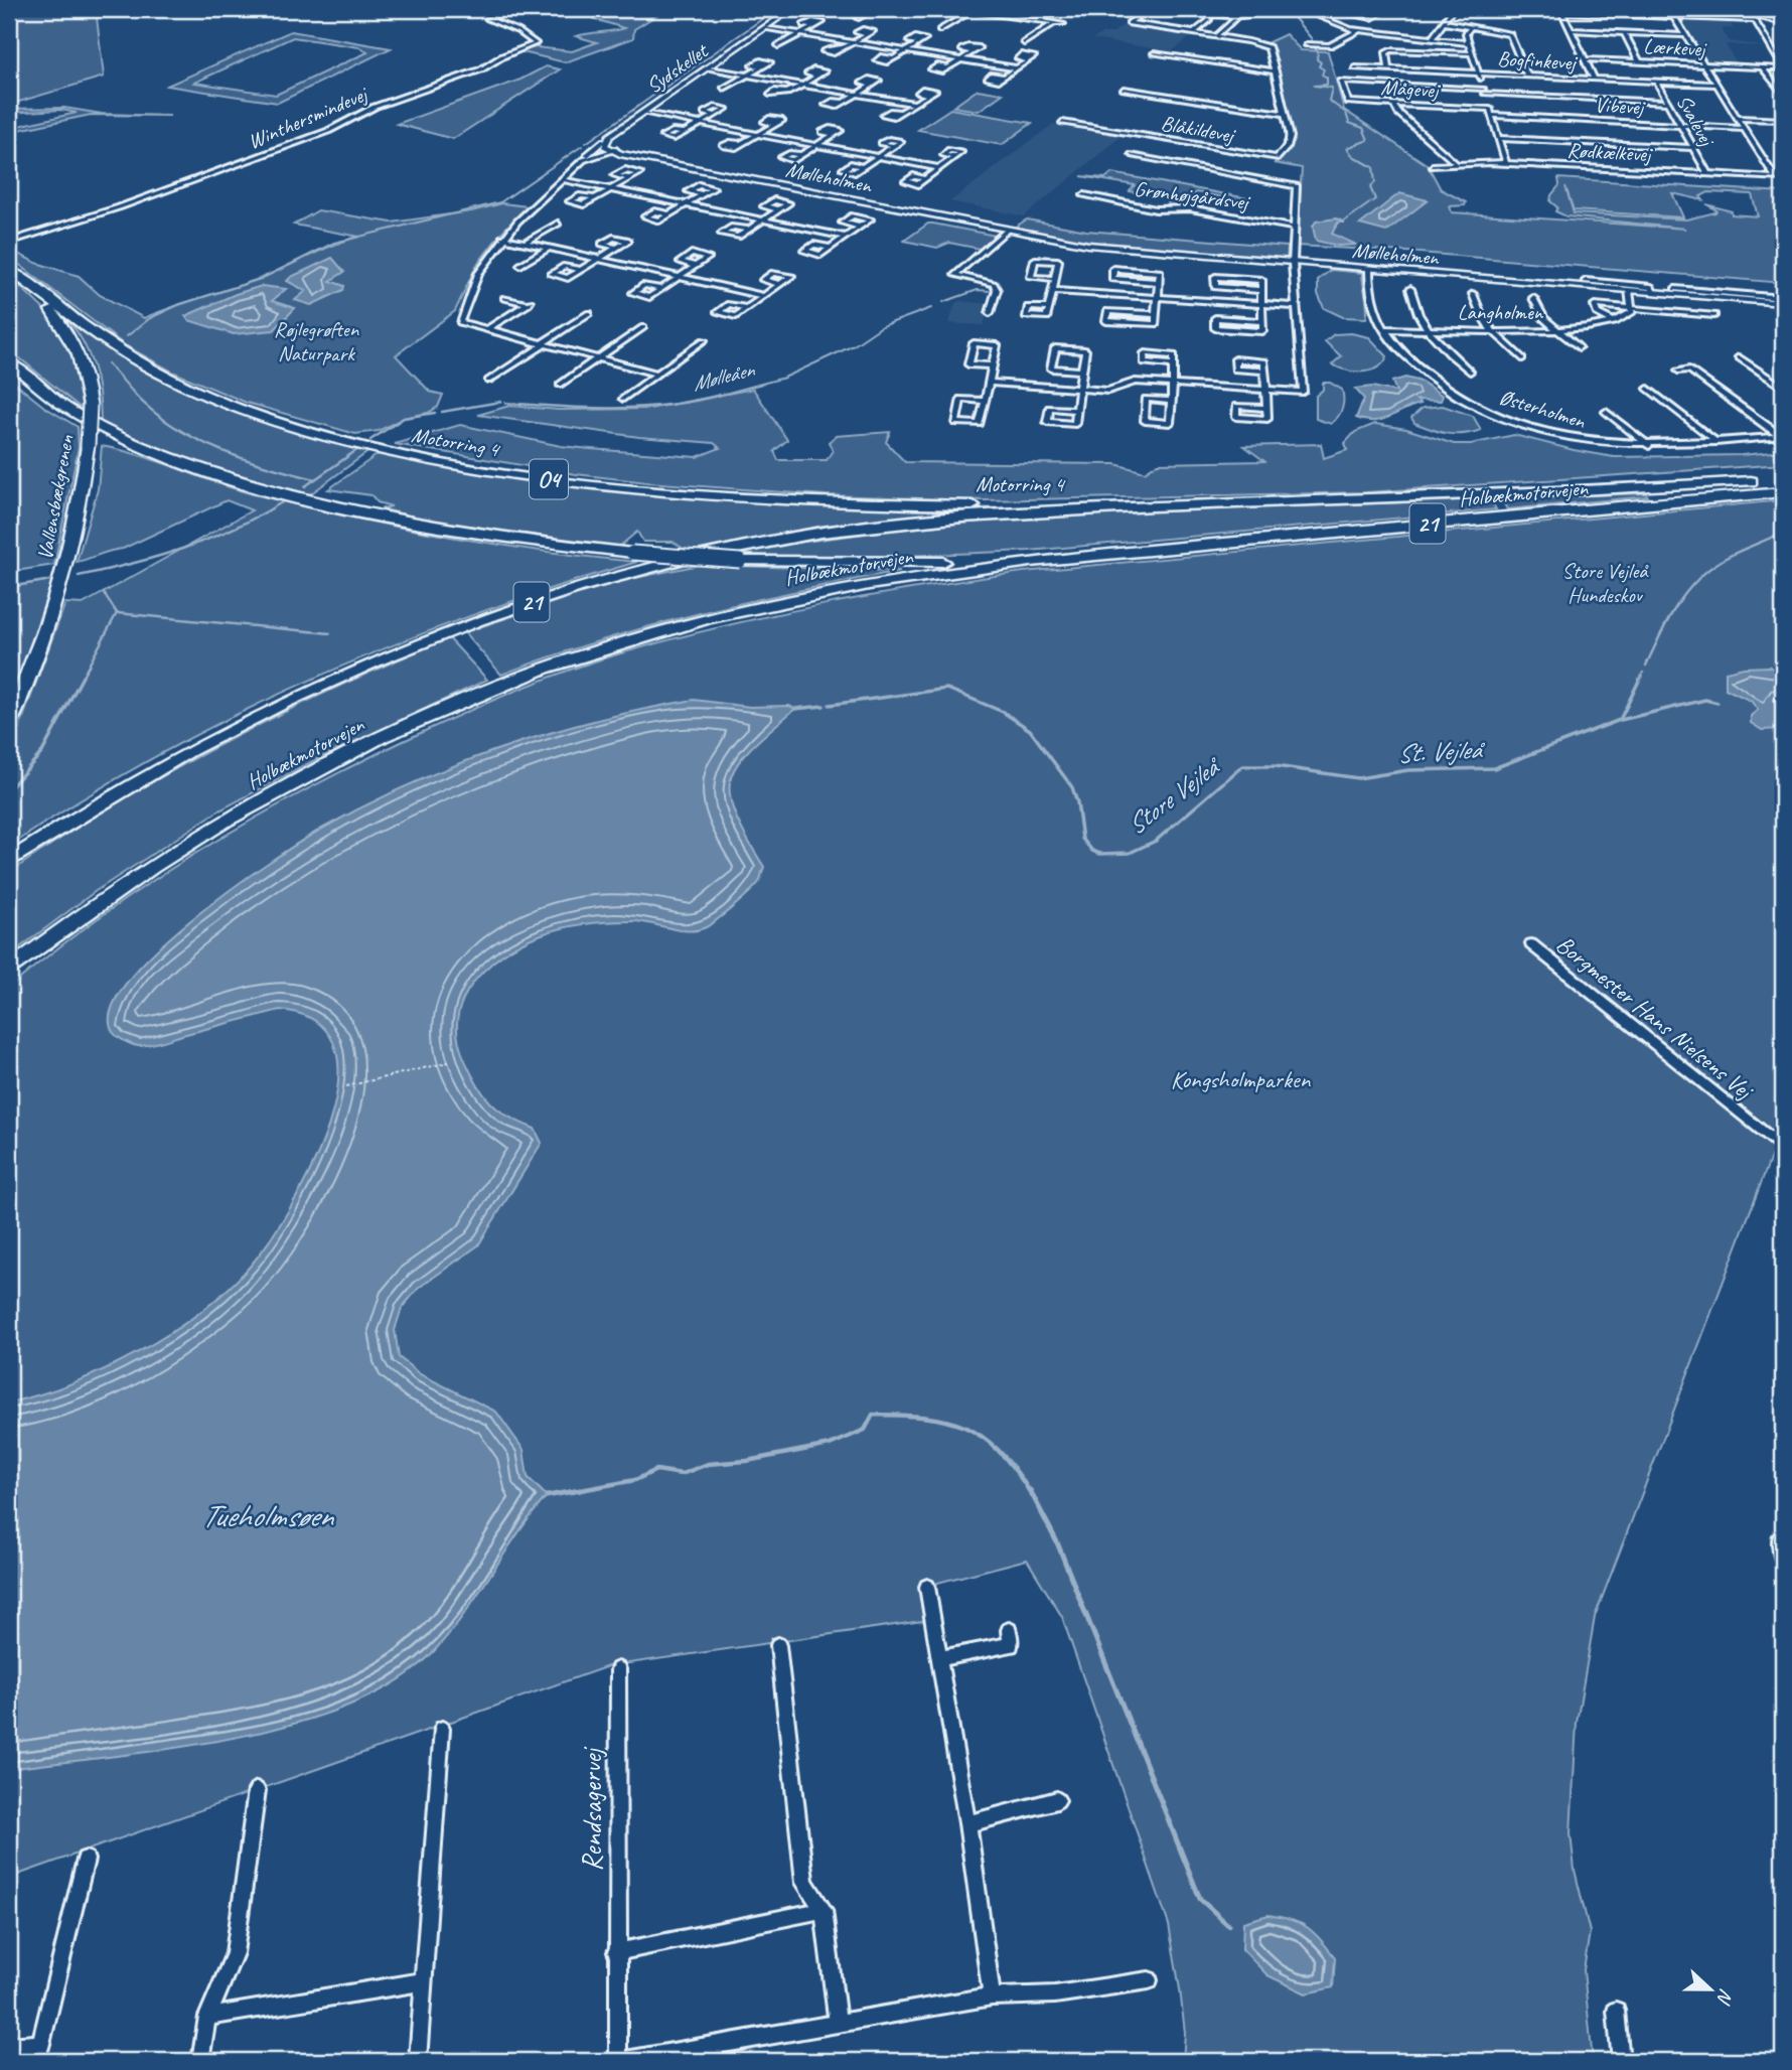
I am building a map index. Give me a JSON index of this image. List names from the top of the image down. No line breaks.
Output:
{"streets":{"highway":["Motorring 4","O4","Holbækmotorvejen","Vallensbækgrenen","21"],"street":["Lærkevej","Bogfinkevej","Sydskellet","Mågevej","Vibevej","Winthersmindevej","Svalevej","Blåkildevej","Rødkælkevej","Mølleholmen","Grønhøjgårdsvej","Langholmen","Østerholmen","Borgmester Hans Nielsens Vej","Rendsagervej"]},"crossings":[["Bogfinkevej","Svalevej"],["Sydskellet","Mølleholmen"],["Vibevej","Svalevej"],["Svalevej","Rødkælkevej"],["Mølleholmen","Grønhøjgårdsvej"],["Mølleholmen","Østerholmen"],["Langholmen","Østerholmen"],["Motorring 4","Holbækmotorvejen"],["Motorring 4","Vallensbækgrenen"]],"water":["Mølleåen","St. Vejleå","Store Vejleå","Tueholmsøen"],"parks":["Røjlegrøften Naturpark","Store Vejleå Hundeskov","Kongsholmparken"],"north":"right"}
